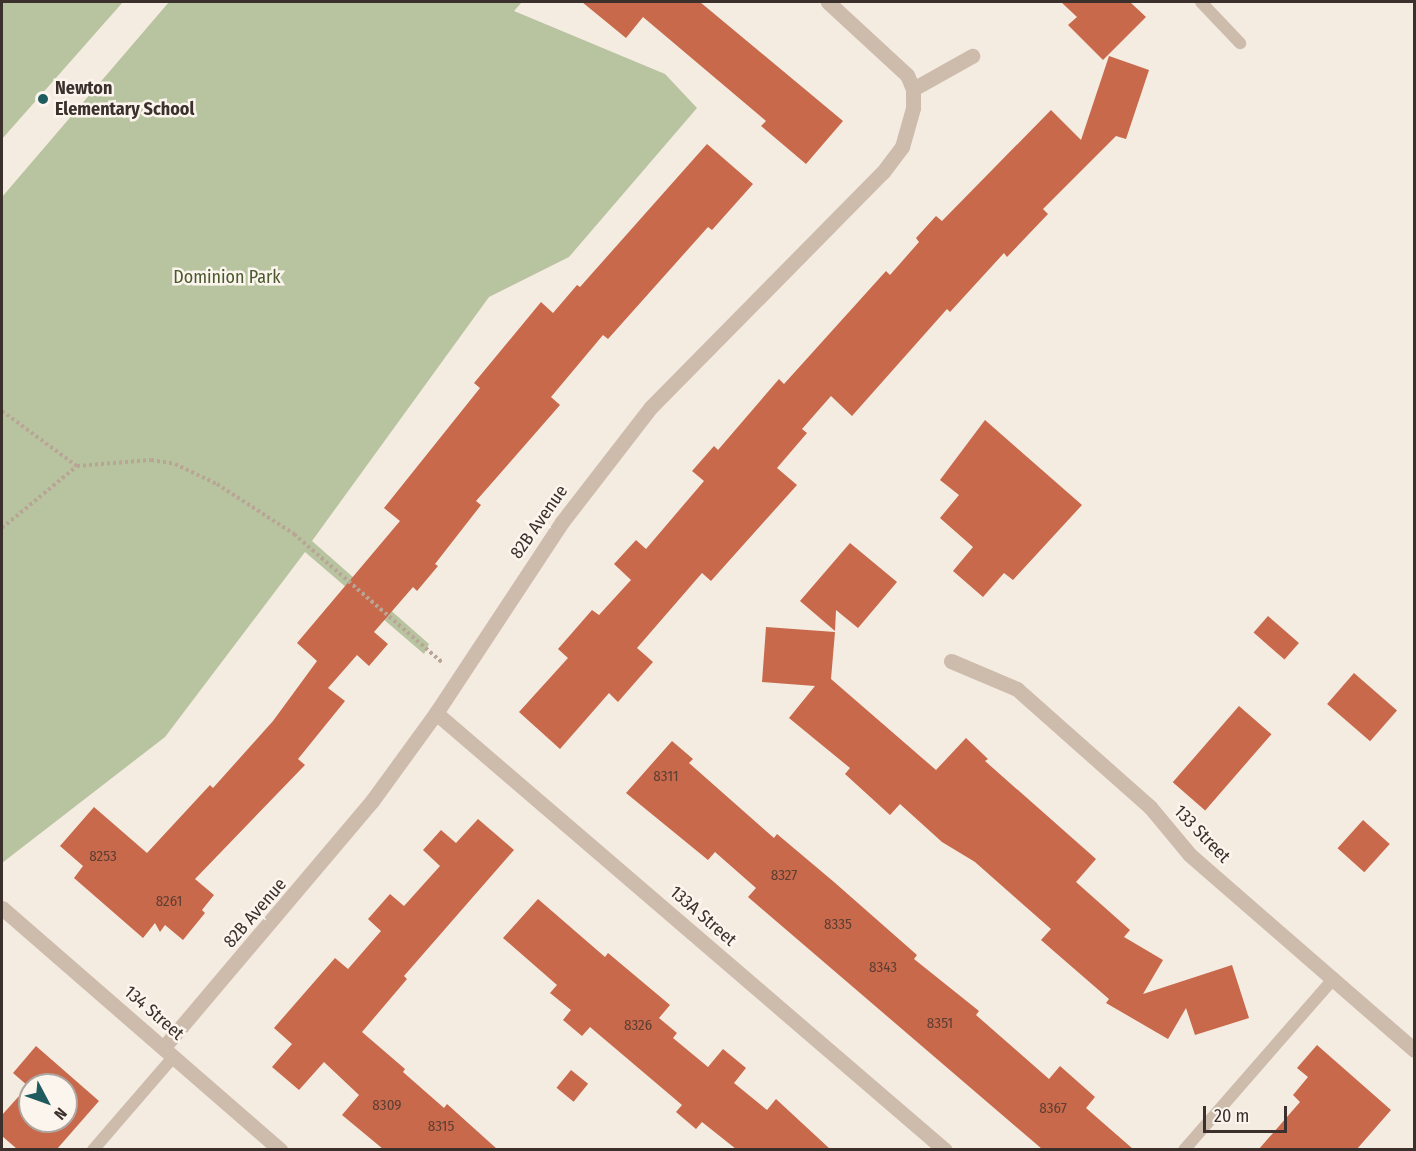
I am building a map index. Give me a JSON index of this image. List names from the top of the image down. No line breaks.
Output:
{"streets":{"street":["82B Avenue","133 Street","133A Street","134 Street"]},"crossings":[["82B Avenue","133A Street"],["82B Avenue","134 Street"]],"parks":["Dominion Park"],"places":["Newton Elementary School"],"house_numbers":["8311","8253","8327","8261","8335","8343","8351","8326","8309","8367","8315"],"scale_bar":"20 m","north":"bottom right"}
